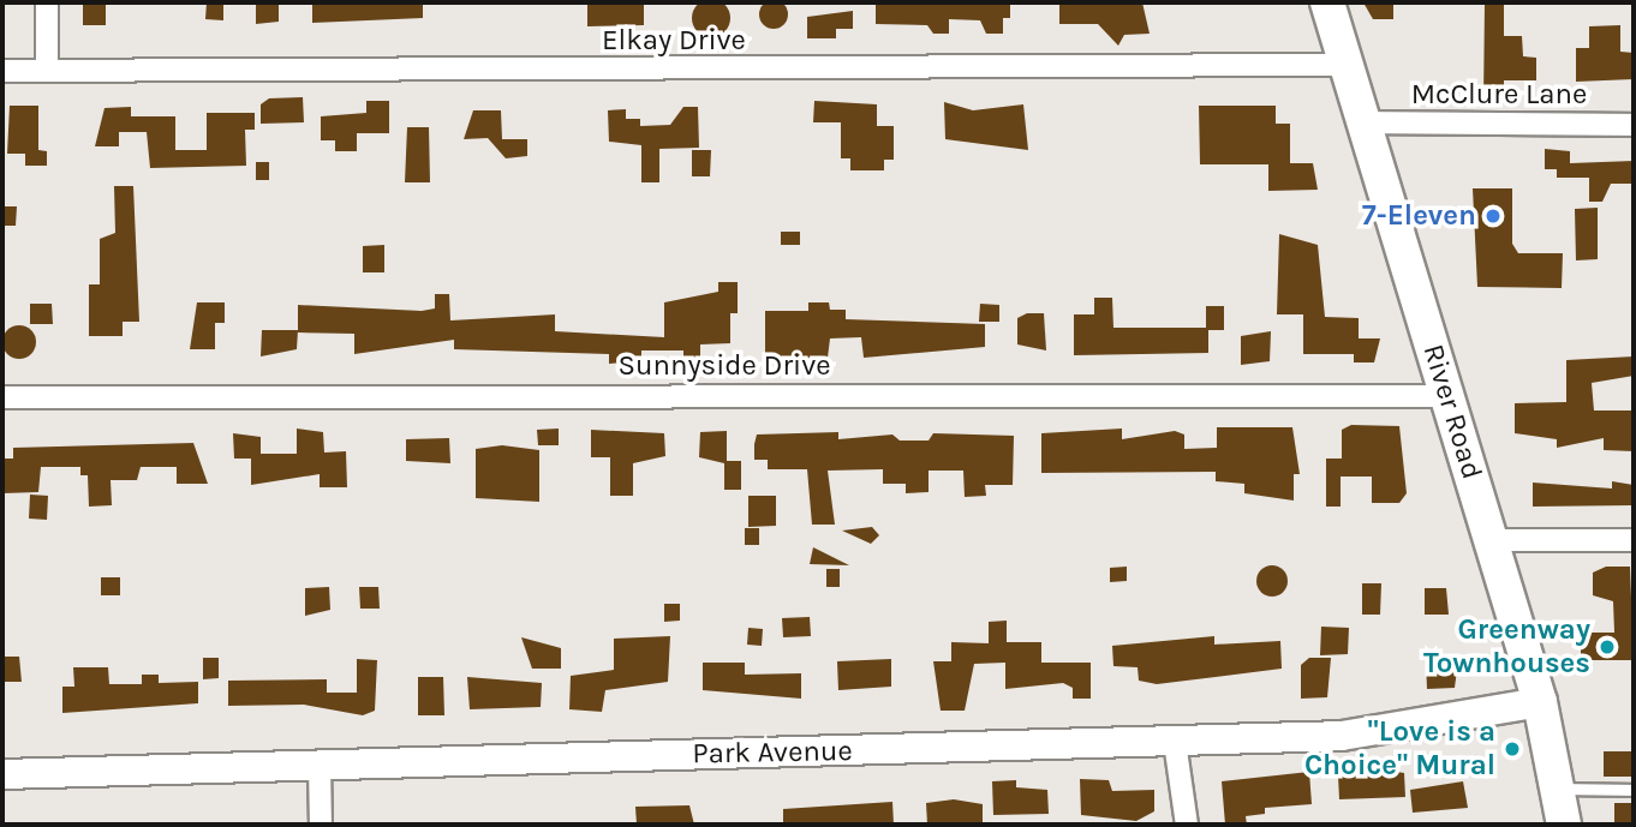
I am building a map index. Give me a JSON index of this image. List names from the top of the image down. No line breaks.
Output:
{"streets":{"main road":["River Road"],"street":["Elkay Drive","McClure Lane","Sunnyside Drive","Park Avenue"]},"crossings":[["Elkay Drive","River Road"],["McClure Lane","River Road"],["Sunnyside Drive","River Road"],["River Road","Park Avenue"]],"places":["7-Eleven","Greenway Townhouses","\"Love is a Choice\" Mural"]}
